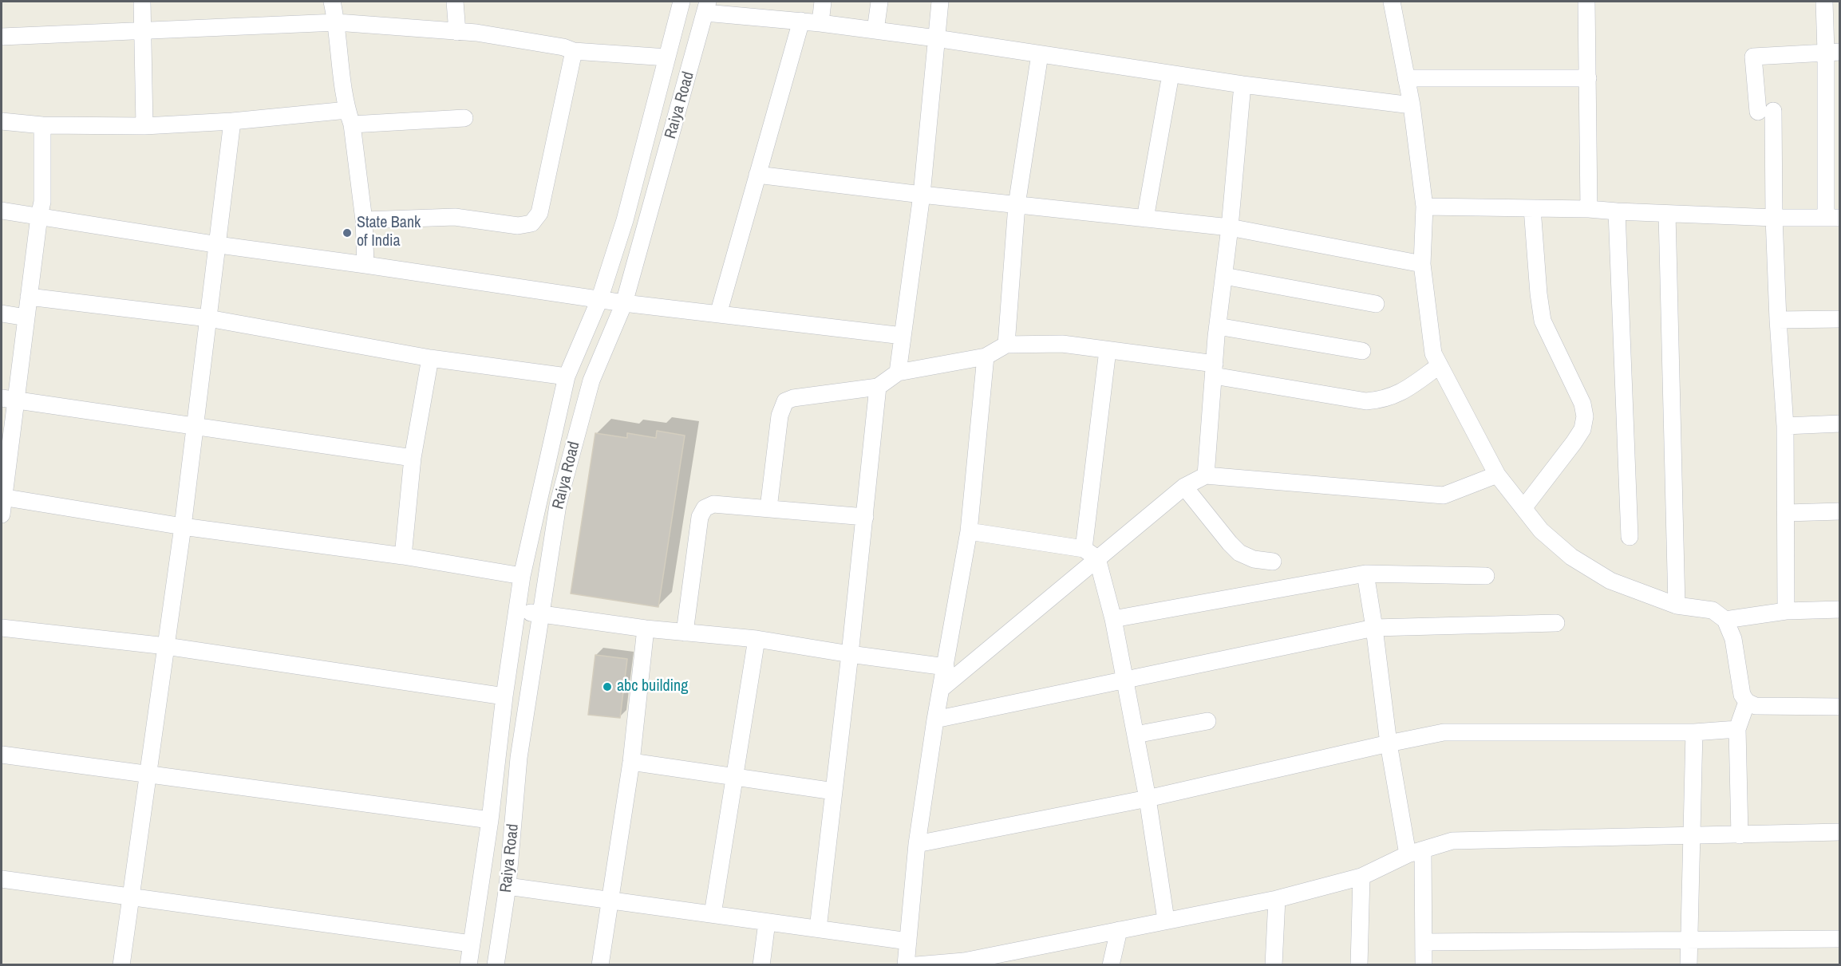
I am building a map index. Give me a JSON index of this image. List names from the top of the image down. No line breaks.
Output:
{"streets":{"street":["Raiya Road"]},"places":["State Bank of India","abc building"]}
